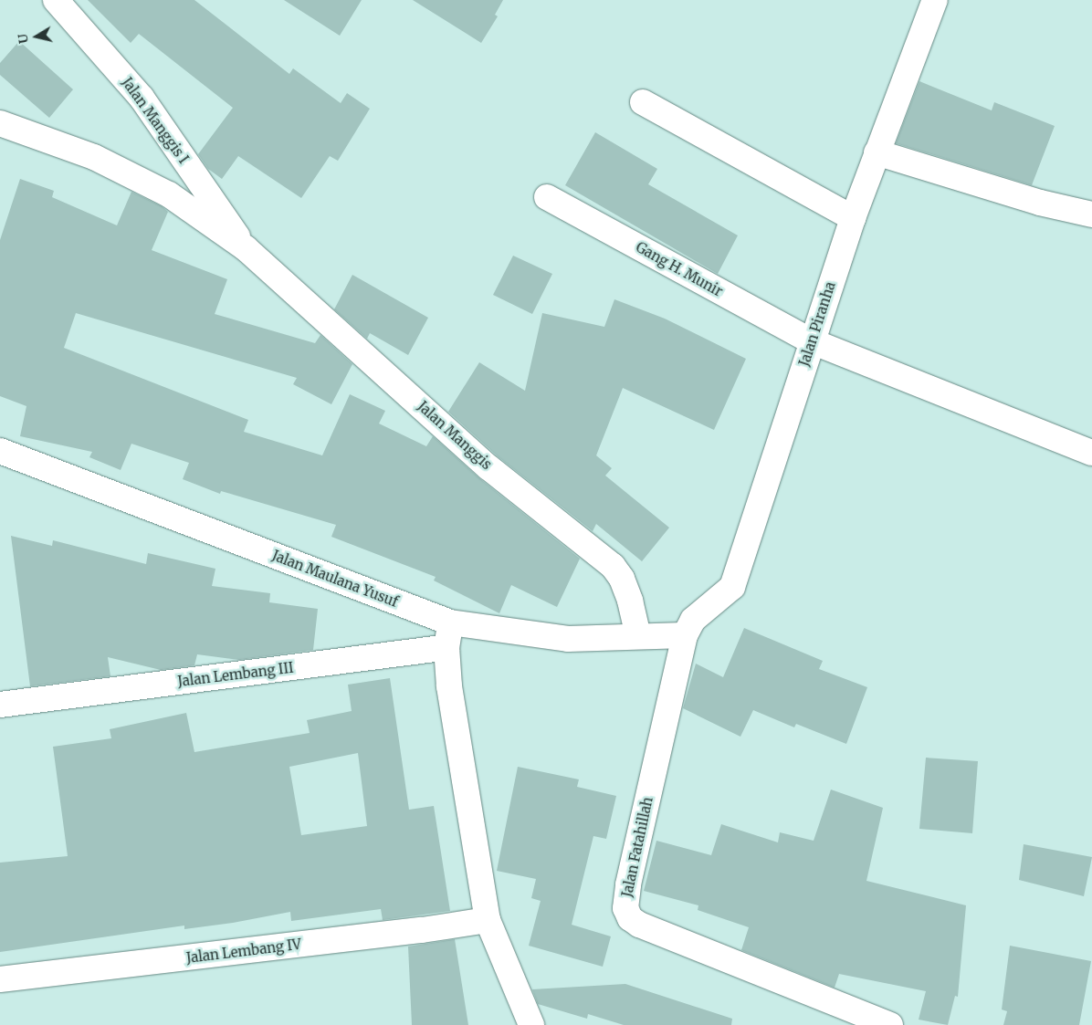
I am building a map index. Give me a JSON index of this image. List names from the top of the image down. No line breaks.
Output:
{"streets":{"street":["Jalan Manggis I","Gang H. Munir","Jalan Piranha","Jalan Manggis","Jalan Maulana Yusuf","Jalan Lembang III","Jalan Fatahillah","Jalan Lembang IV"]},"crossings":[["Jalan Manggis I","Jalan Manggis"],["Gang H. Munir","Jalan Piranha"],["Jalan Piranha","Jalan Maulana Yusuf"],["Jalan Piranha","Jalan Fatahillah"],["Jalan Manggis","Jalan Maulana Yusuf"],["Jalan Maulana Yusuf","Jalan Fatahillah"]],"north":"left"}
